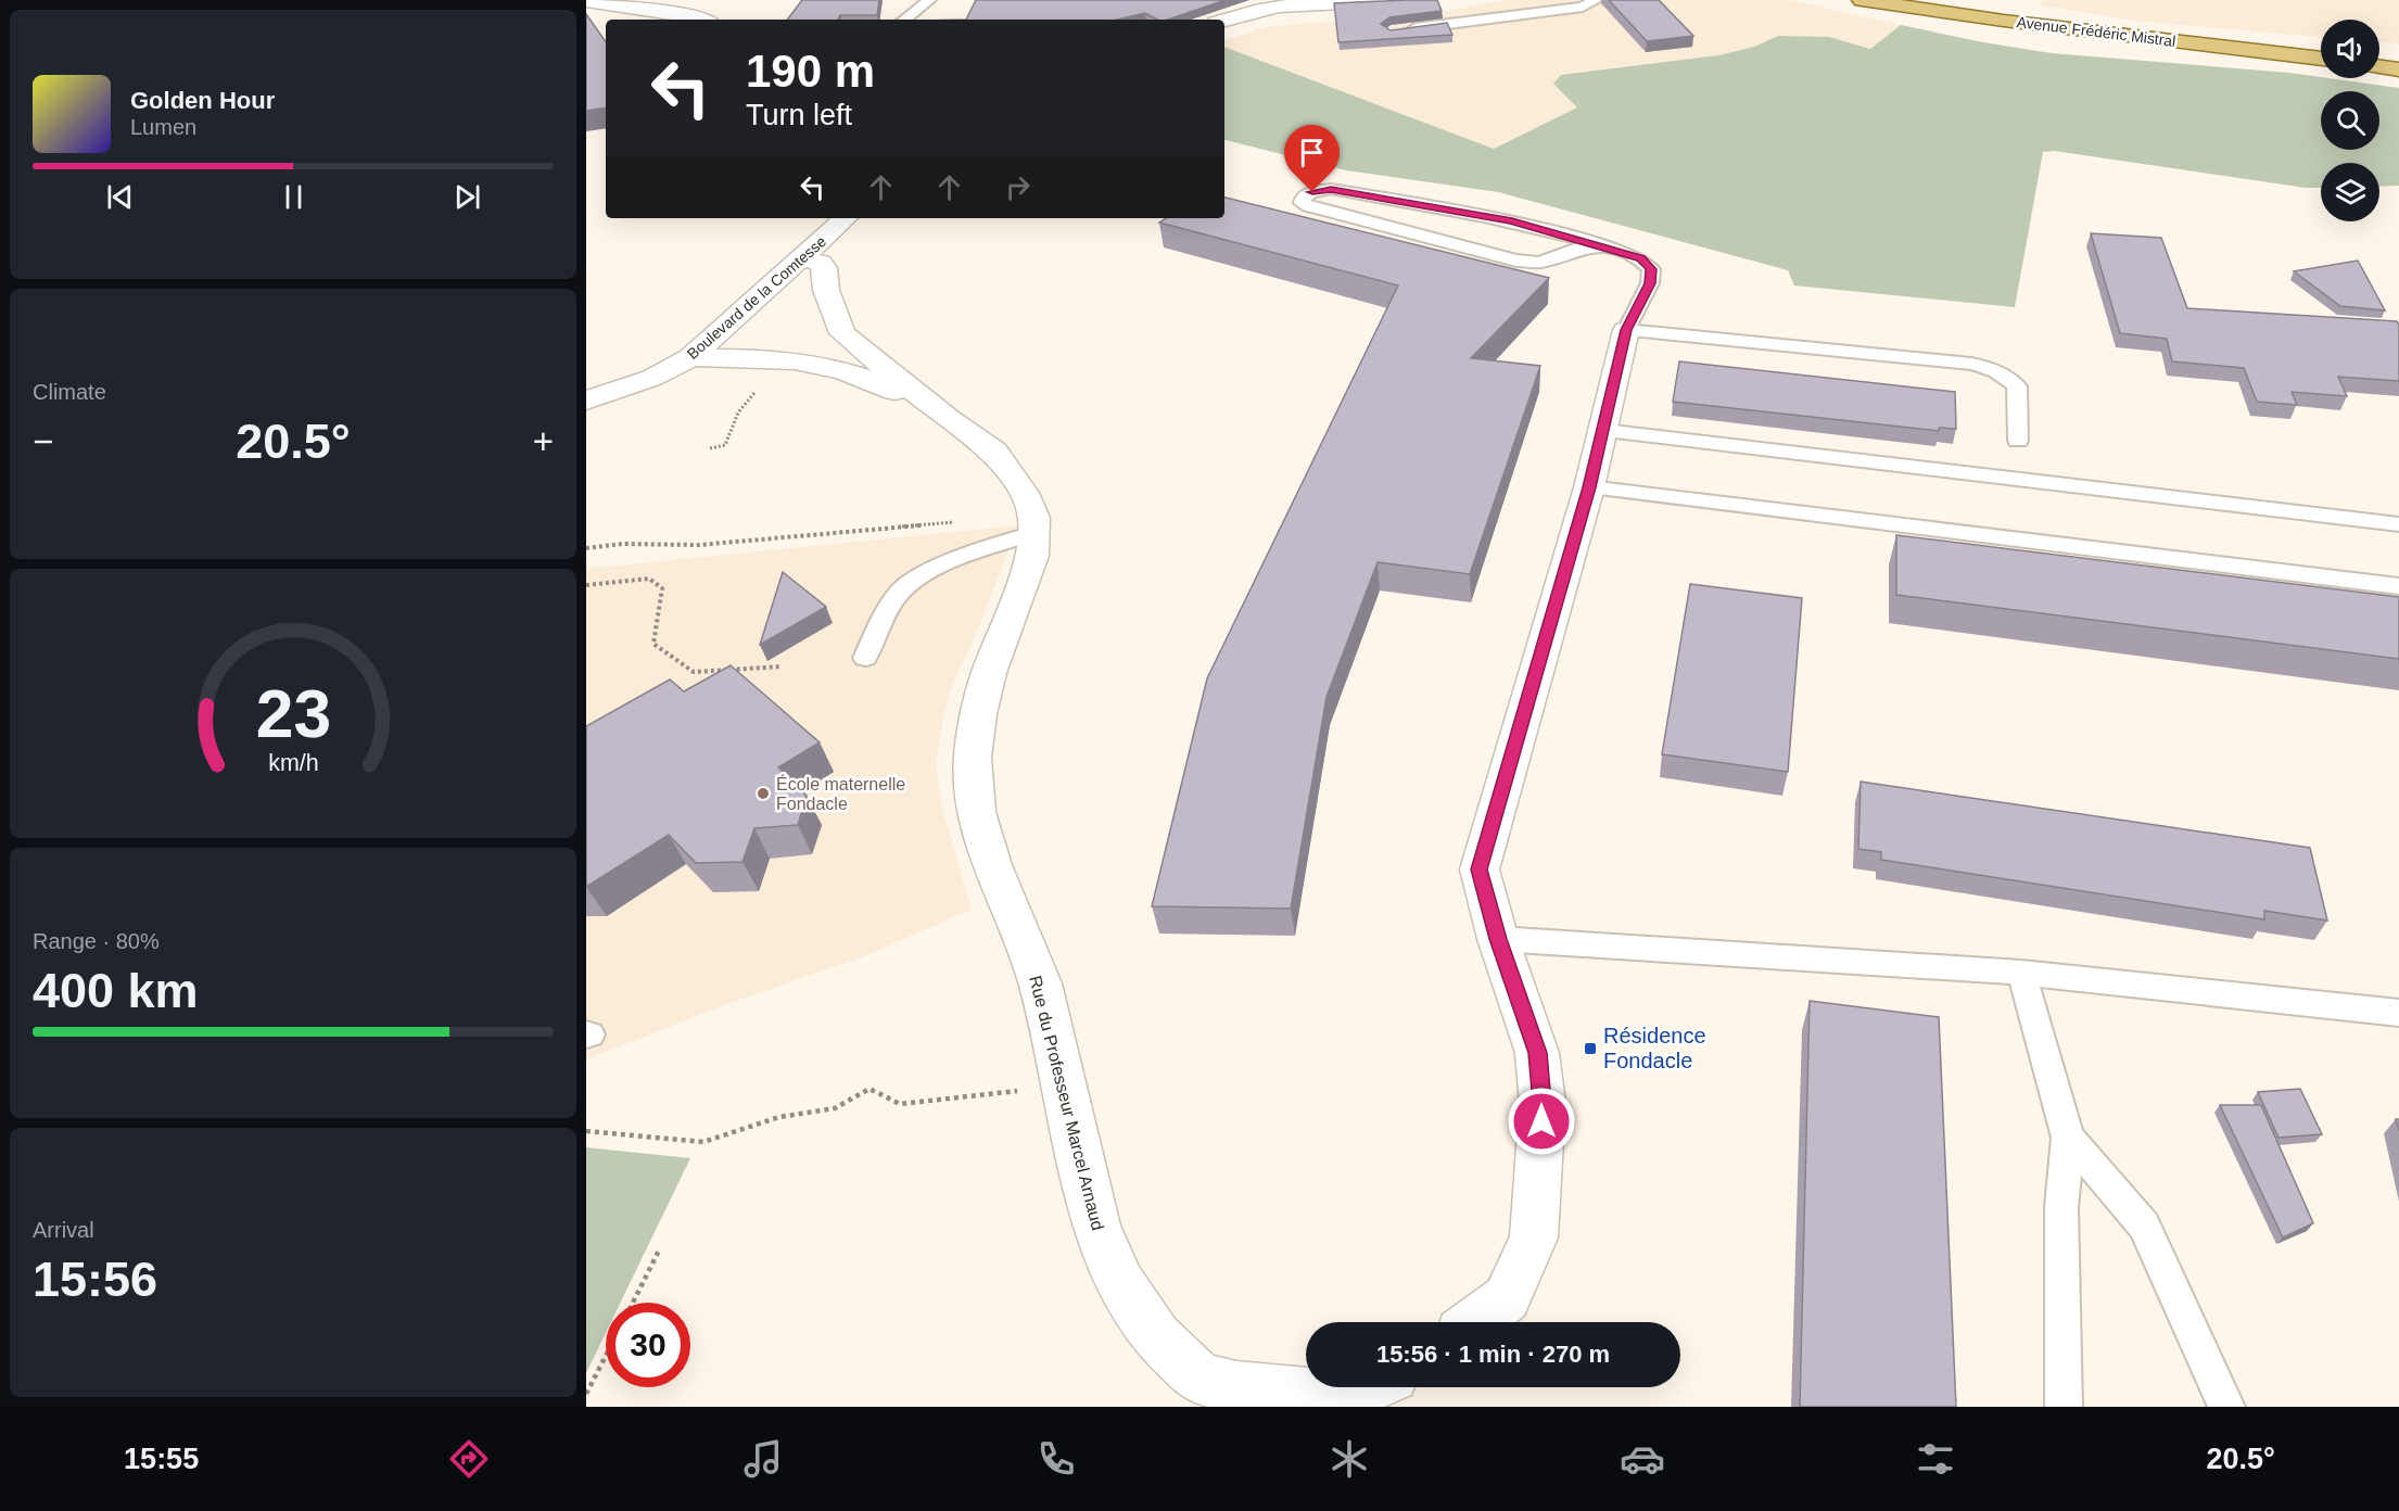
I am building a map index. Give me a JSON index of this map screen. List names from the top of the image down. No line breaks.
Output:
{"streets":{"main road":["Avenue Frédéric Mistral"],"street":["Boulevard de la Comtesse","Rue du Professeur Marcel Arnaud"]},"crossings":[["Boulevard de la Comtesse","Rue du Professeur Marcel Arnaud"]],"places":{"other":["École maternelle Fondacle"],"transit":["Résidence Fondacle"]},"page":{"turn":["190 m","Turn left"],"song":["Golden Hour","Lumen"],"tile":["Climate",["Range · 80%","400 km"],["Arrival","15:56"]],"heat":["−","20.5°","+"],"limit":"30","trip":"15:56 · 1 min · 270 m","tabs":["15:55","20.5°"],"gauge":["23","km/h"]}}
